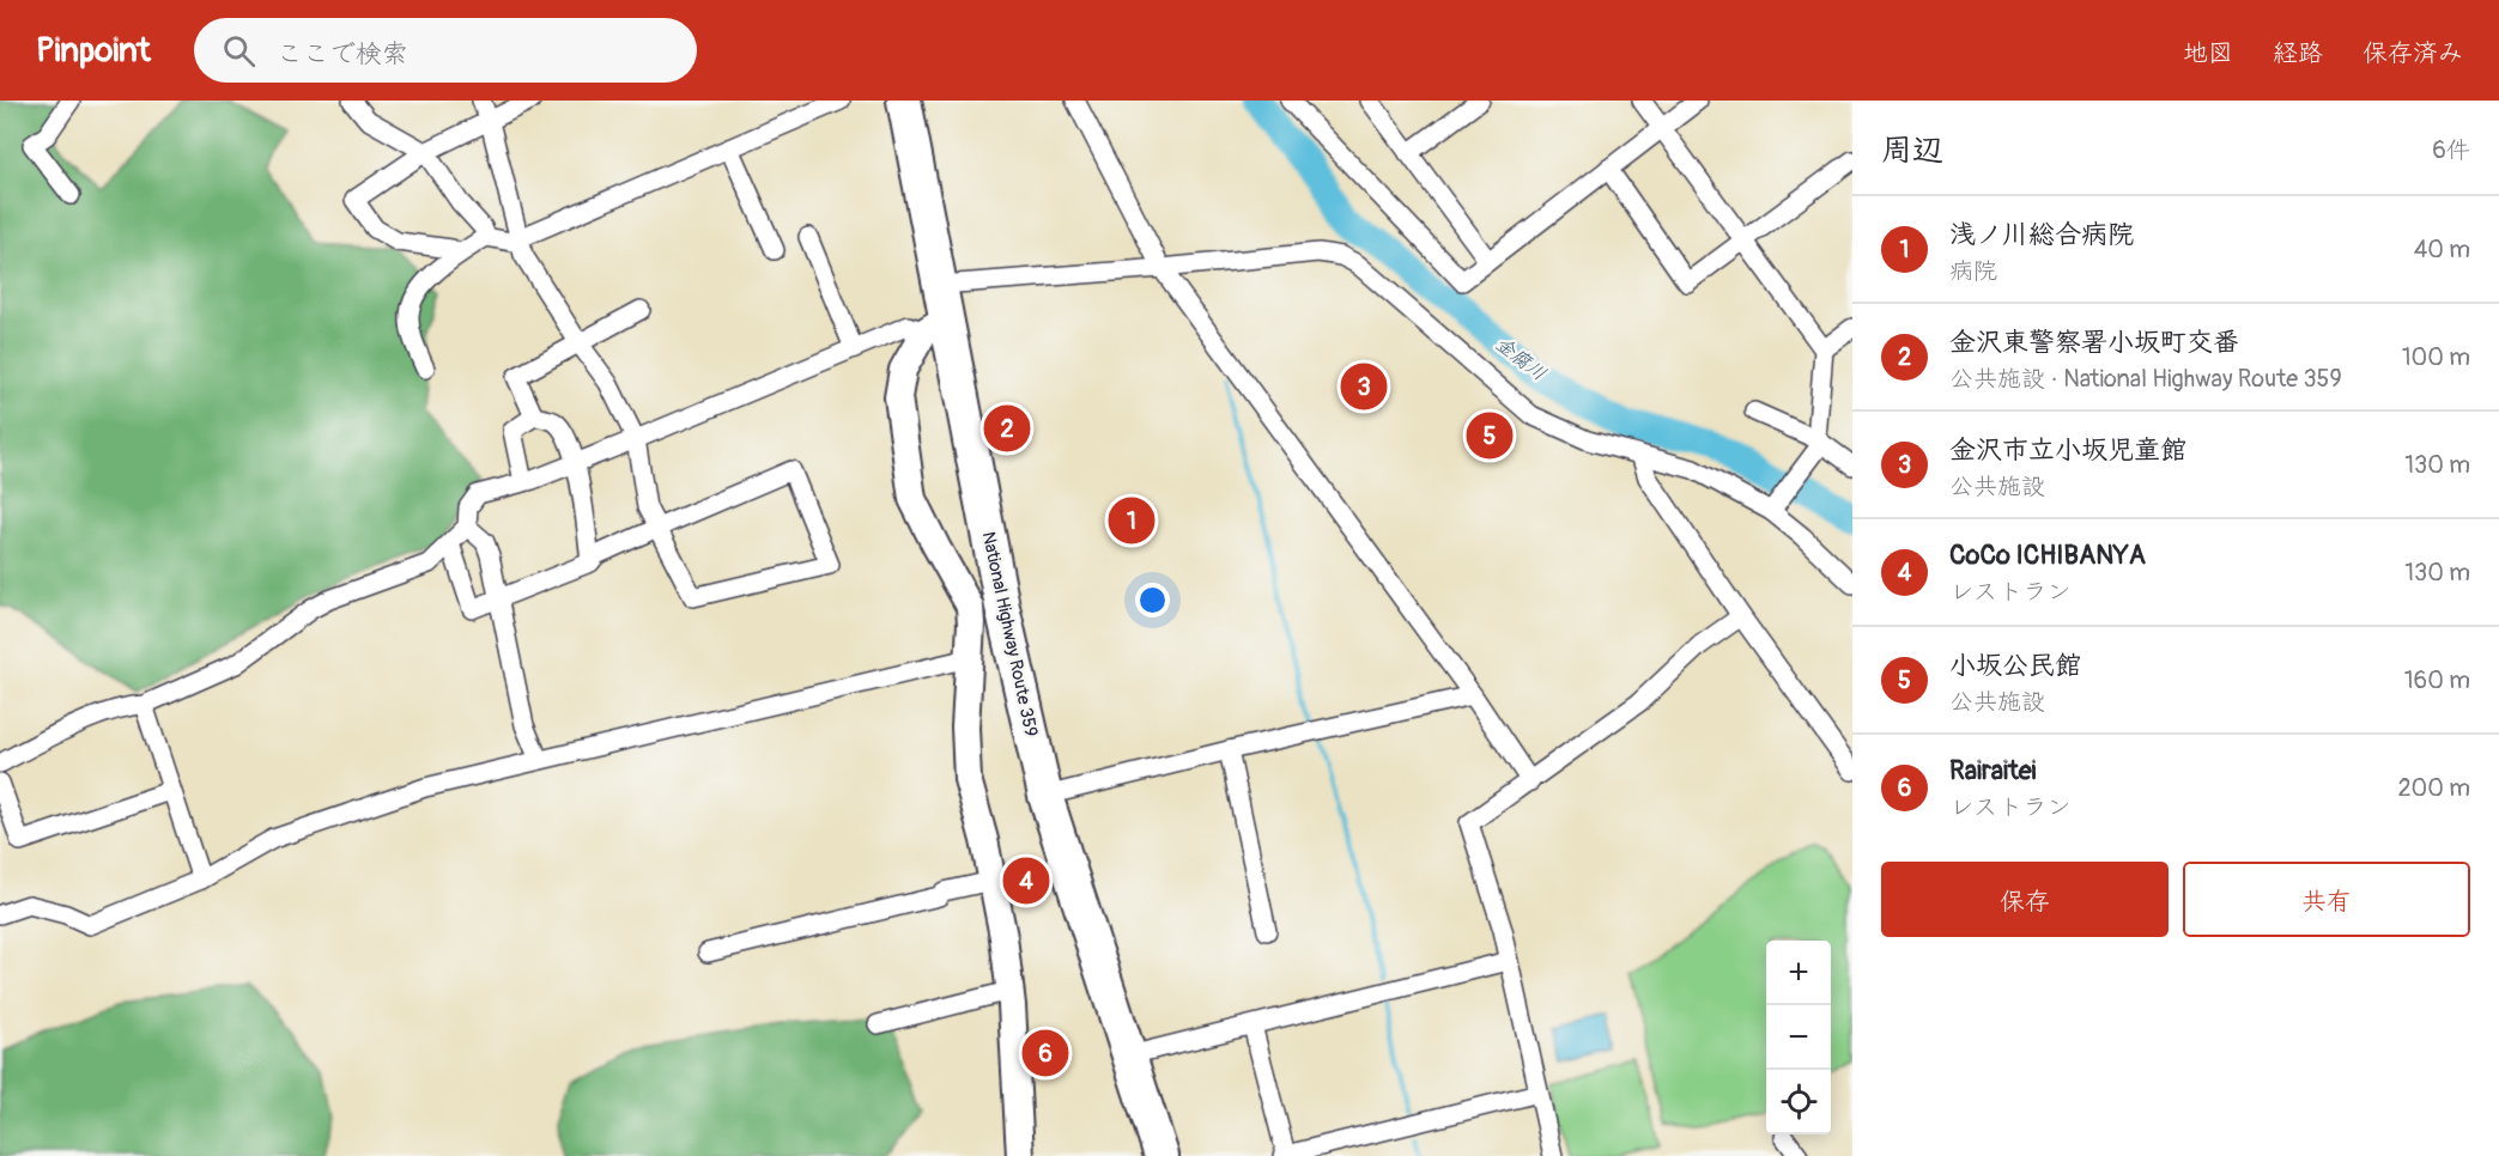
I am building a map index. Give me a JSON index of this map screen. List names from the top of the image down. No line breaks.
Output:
{"streets":{"highway":["National Highway Route 359"]},"water":["金腐川"],"page":{"header":"Pinpoint","search":"ここで検索","nav":["地図","経路","保存済み"],"heading":["周辺","6件"],"list":[{"mark":"1","name":"浅ノ川総合病院","note":"病院","value":"40 m"},{"mark":"2","name":"金沢東警察署小坂町交番","note":"公共施設 · National Highway Route 359","value":"100 m"},{"mark":"3","name":"金沢市立小坂児童館","note":"公共施設","value":"130 m"},{"mark":"4","name":"CoCo ICHIBANYA","note":"レストラン","value":"130 m"},{"mark":"5","name":"小坂公民館","note":"公共施設","value":"160 m"},{"mark":"6","name":"Rairaitei","note":"レストラン","value":"200 m"}],"pins":["3","2","5","1","4","6"],"buttons":["保存","共有"],"map_buttons":["+","−"]}}
